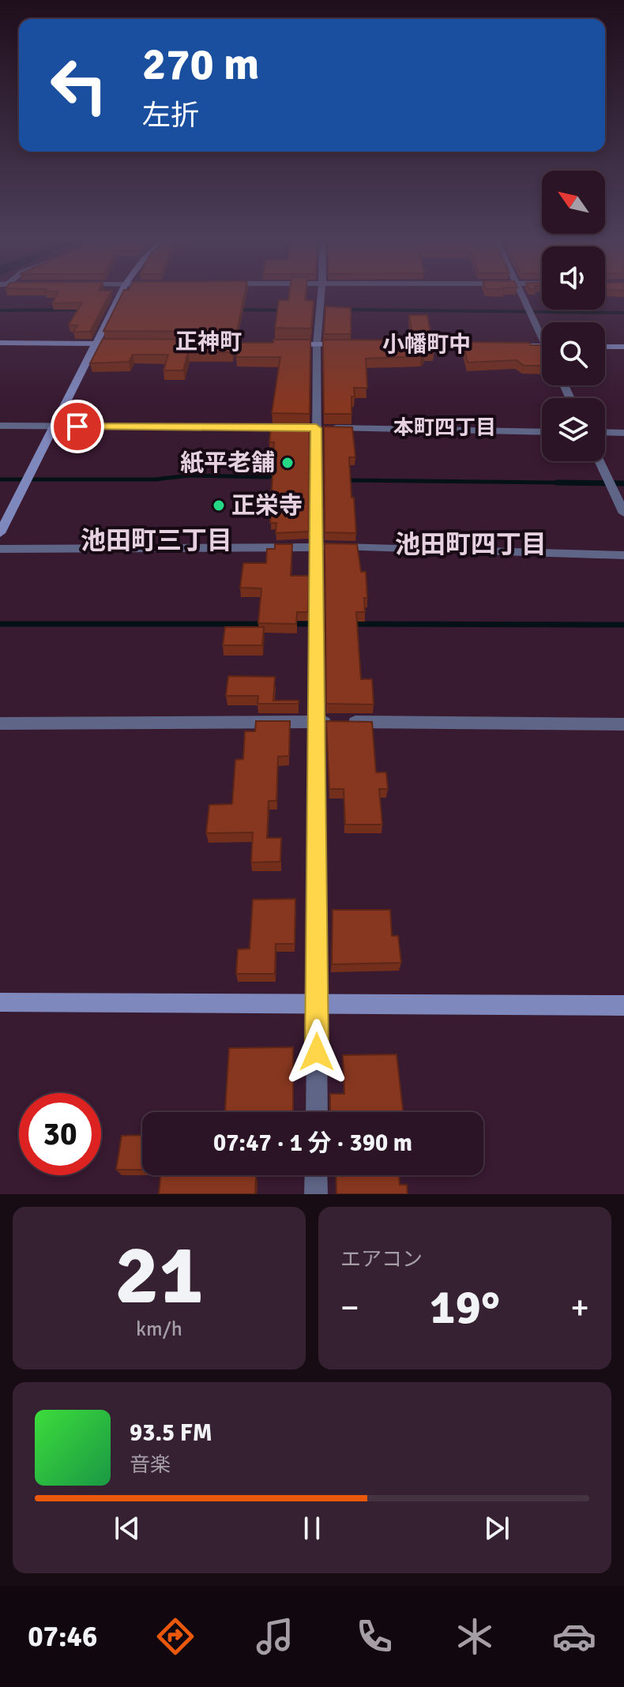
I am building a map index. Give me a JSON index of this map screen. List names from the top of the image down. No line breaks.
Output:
{"districts":["正神町","小幡町中","本町四丁目","池田町三丁目","池田町四丁目"],"places":["紙平老舗","正栄寺"],"north":"top left","page":{"turn":["270 m","左折"],"limit":"30","trip":"07:47 · 1 分 · 390 m","tile":[["21","km/h"],"エアコン"],"heat":["−","19°","+"],"song":["93.5 FM","音楽"],"tabs":"07:46"}}
